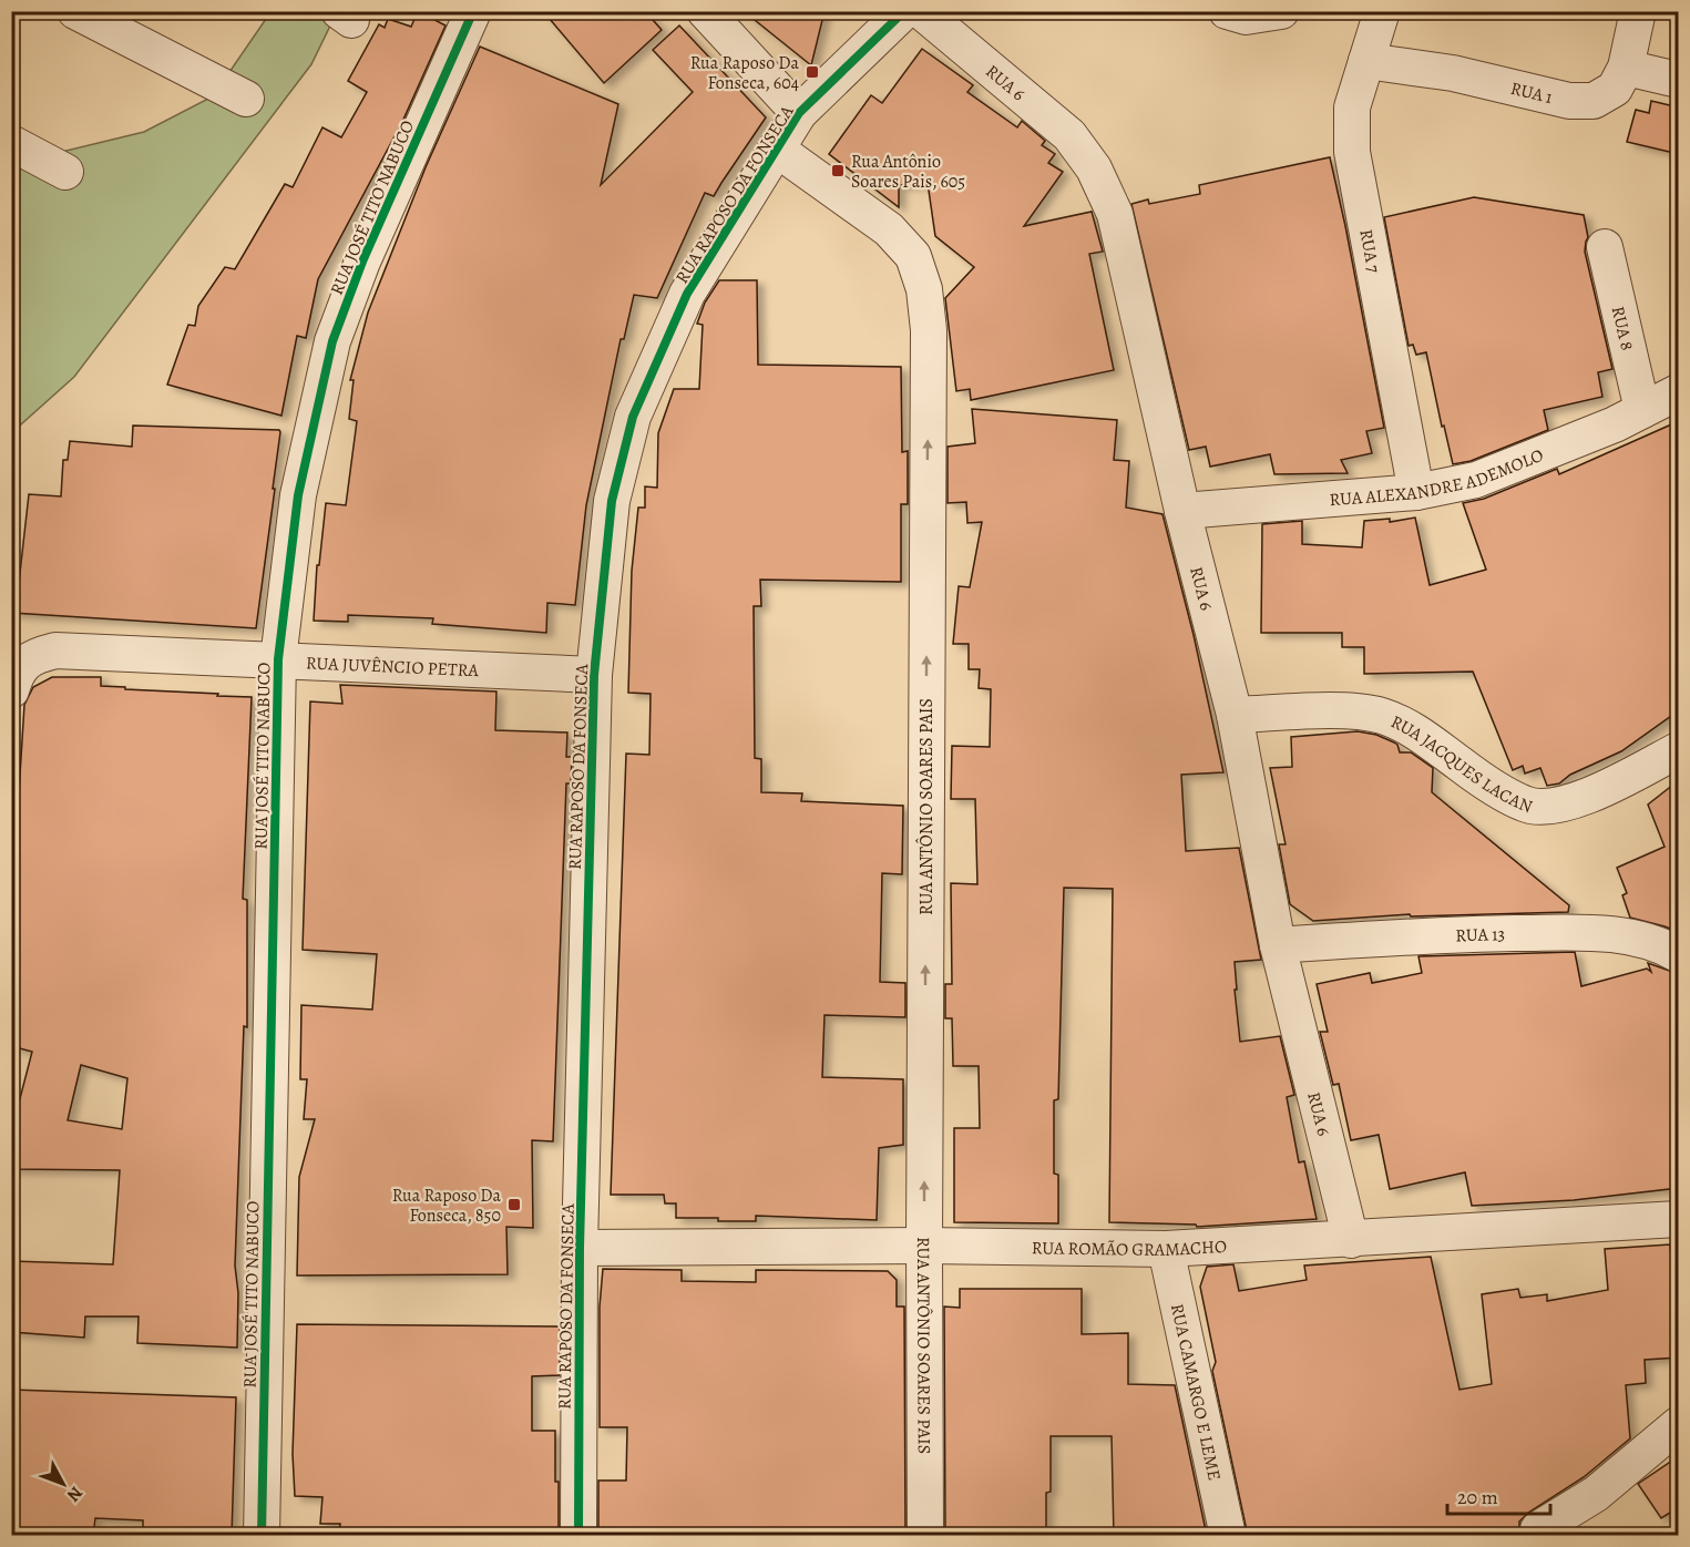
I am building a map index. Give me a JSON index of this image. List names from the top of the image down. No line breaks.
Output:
{"streets":{"street":["RUA 6","RUA 1","RUA RAPOSO DA FONSECA","RUA JOSÉ TITO NABUCO","RUA 7","RUA 8","RUA ALEXANDRE ADEMOLO","RUA JUVÊNCIO PETRA","RUA JACQUES LACAN","RUA ANTÔNIO SOARES PAIS","RUA 13","RUA ROMÃO GRAMACHO","RUA CAMARGO E LEME"]},"crossings":[["RUA 6","RUA ALEXANDRE ADEMOLO"],["RUA 6","RUA JACQUES LACAN"],["RUA 6","RUA 13"],["RUA 6","RUA ROMÃO GRAMACHO"],["RUA 1","RUA 7"],["RUA RAPOSO DA FONSECA","RUA JUVÊNCIO PETRA"],["RUA RAPOSO DA FONSECA","RUA ANTÔNIO SOARES PAIS"],["RUA RAPOSO DA FONSECA","RUA ROMÃO GRAMACHO"],["RUA JOSÉ TITO NABUCO","RUA JUVÊNCIO PETRA"],["RUA 7","RUA ALEXANDRE ADEMOLO"],["RUA 8","RUA ALEXANDRE ADEMOLO"],["RUA ANTÔNIO SOARES PAIS","RUA ROMÃO GRAMACHO"],["RUA ROMÃO GRAMACHO","RUA CAMARGO E LEME"]],"one_way":["RUA ANTÔNIO SOARES PAIS"],"places":{"transit":["Rua Raposo Da Fonseca, 604","Rua Antônio Soares Pais, 605","Rua Raposo Da Fonseca, 850"]},"scale_bar":"20 m","north":"bottom right"}
